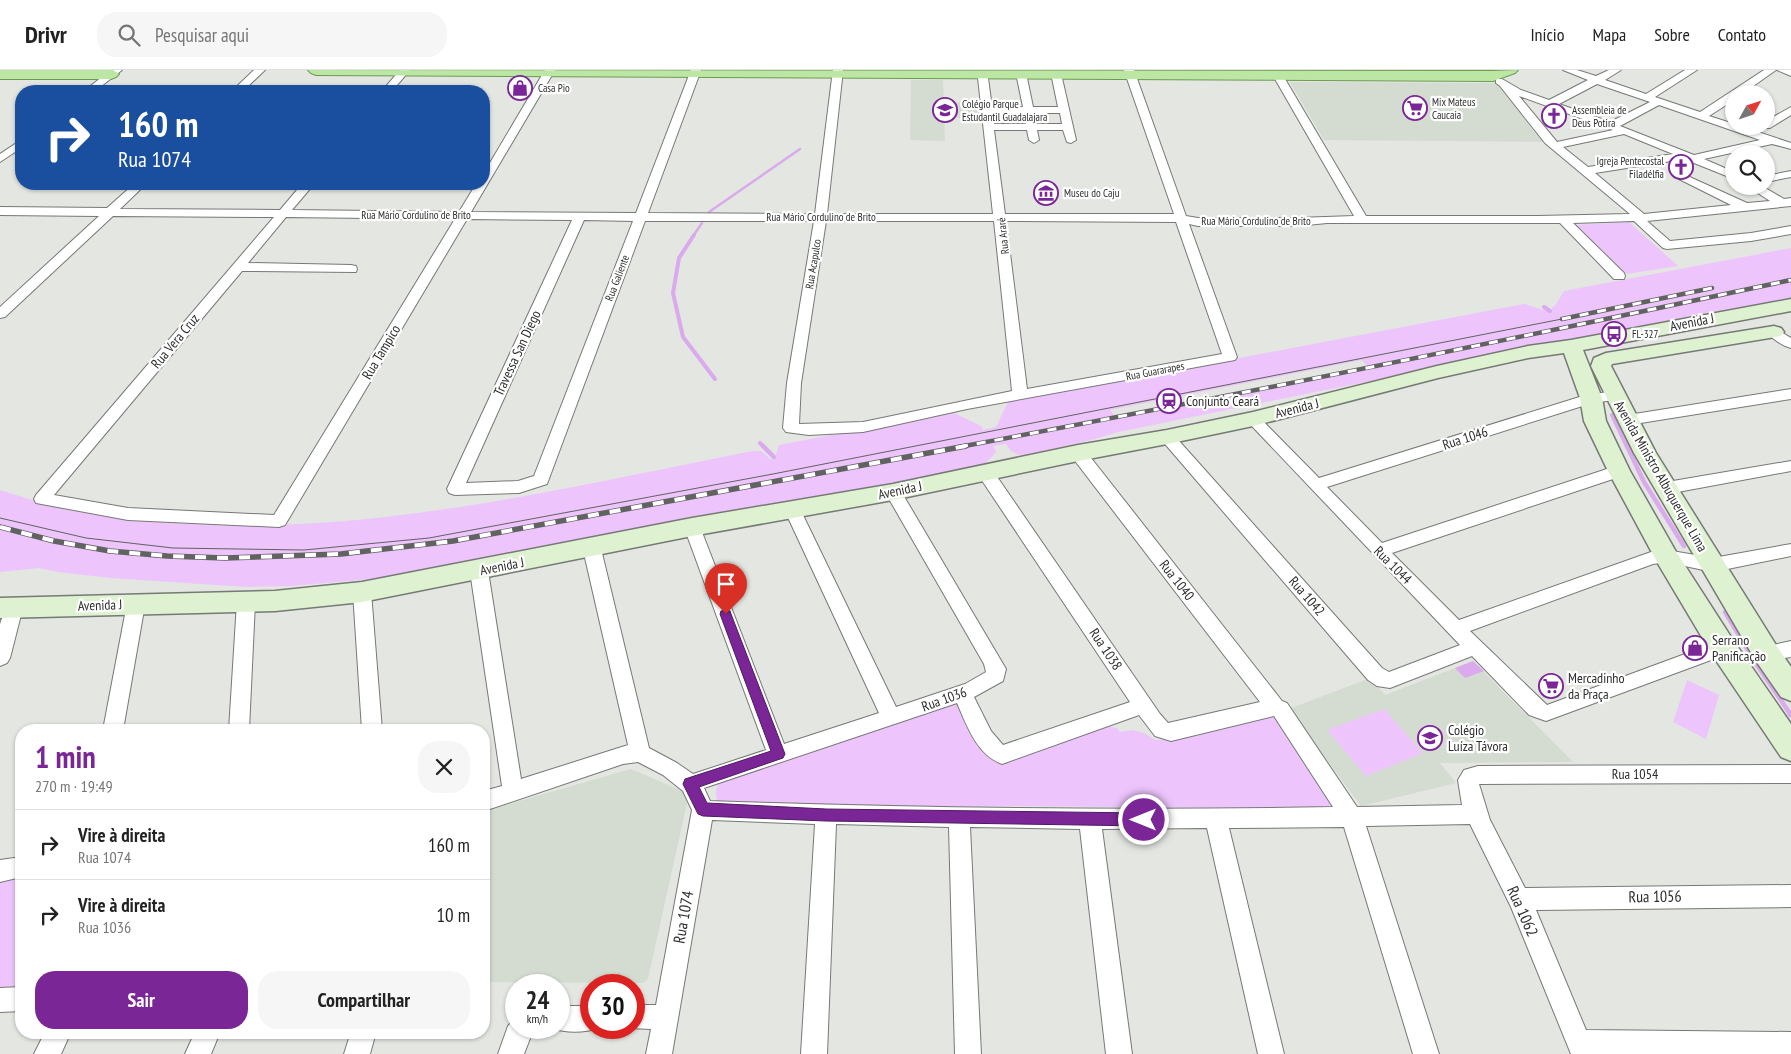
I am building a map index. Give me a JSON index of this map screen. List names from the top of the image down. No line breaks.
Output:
{"streets":{"street":["Rua Mário Cordulino de Brito","Rua Araré","Rua Acapulco","Rua Galiente","Avenida J","Rua Vera Cruz","Rua Tampico","Travessa San Diego","Rua Guararapes","Rua 1046","Avenida Ministro Albuquerque Lima","Rua 1044","Rua 1040","Rua 1042","Rua 1038","Rua 1036","Rua 1054","Rua 1056","Rua 1062","Rua 1074"]},"crossings":[["Rua Mário Cordulino de Brito","Rua Araré"],["Rua Mário Cordulino de Brito","Rua Acapulco"],["Rua Mário Cordulino de Brito","Rua Galiente"],["Rua Mário Cordulino de Brito","Rua Vera Cruz"],["Rua Mário Cordulino de Brito","Rua Tampico"],["Rua Mário Cordulino de Brito","Travessa San Diego"],["Rua Mário Cordulino de Brito","Rua Guararapes"],["Rua Araré","Rua Guararapes"],["Rua Acapulco","Rua Guararapes"],["Rua Galiente","Travessa San Diego"],["Avenida J","Avenida Ministro Albuquerque Lima"],["Avenida J","Rua 1044"],["Avenida J","Rua 1040"],["Avenida J","Rua 1042"],["Avenida J","Rua 1038"],["Avenida J","Rua 1036"],["Rua Vera Cruz","Rua Tampico"],["Rua 1046","Avenida Ministro Albuquerque Lima"],["Rua 1046","Rua 1044"],["Avenida Ministro Albuquerque Lima","Rua 1044"],["Rua 1044","Rua 1042"],["Rua 1040","Rua 1038"],["Rua 1054","Rua 1062"],["Rua 1056","Rua 1062"]],"places":{"shop":["Casa Pio","Serrano Panificação"],"supermarket":["Mix Mateus Caucaia","Mercadinho da Praça"],"school or university":["Colégio Parque Estudantil Guadalajara","Colégio Luíza Távora"],"church":["Assembleia de Deus Potira","Igreja Pentecostal Filadélfia"],"museum":["Museu do Caju"],"bus stop":["FL-327"],"station":["Conjunto Ceará"]},"north":"top right","page":{"header":"Drivr","search":"Pesquisar aqui","nav":["Início","Mapa","Sobre","Contato"],"turn":["160 m","Rua 1074"],"heading":["1 min","270 m · 19:49"],"list":[{"name":"Vire à direita","note":"Rua 1074","value":"160 m"},{"name":"Vire à direita","note":"Rua 1036","value":"10 m"}],"buttons":["Sair","Compartilhar"],"speed":"24 km/h","limit":"30"}}
